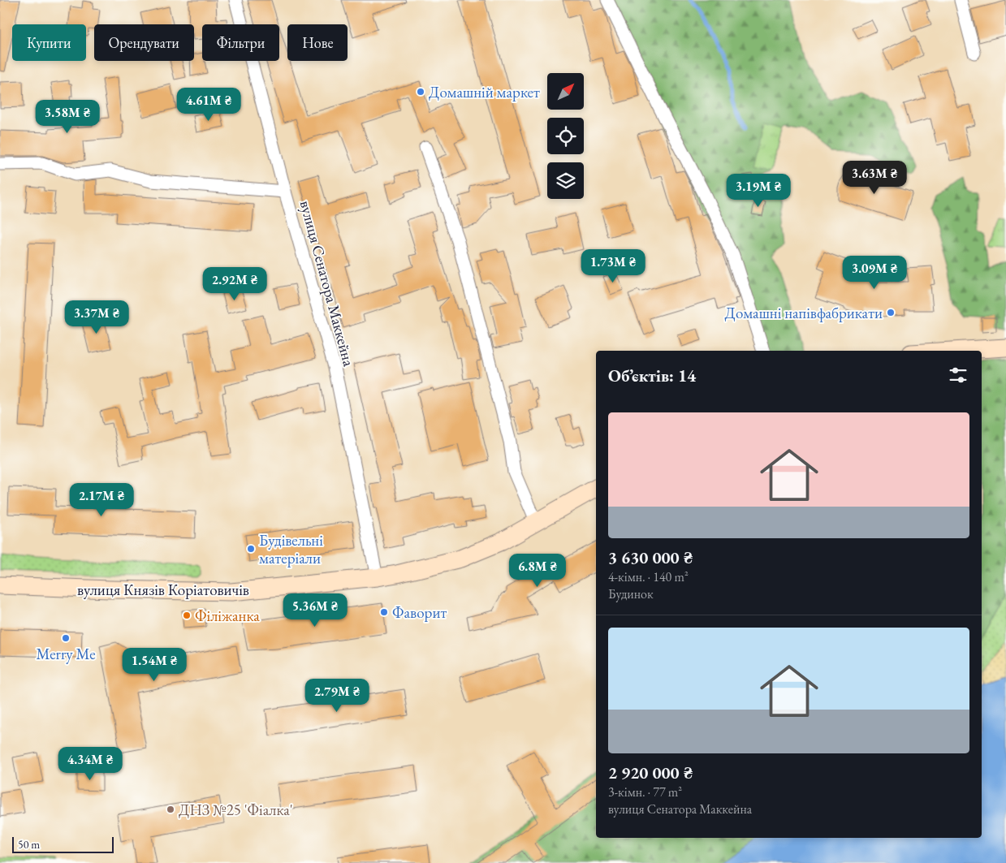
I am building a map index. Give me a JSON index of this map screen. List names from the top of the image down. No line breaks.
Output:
{"streets":{"main road":["вулиця Князів Коріатовичів"],"street":["вулиця Сенатора Маккейна"]},"crossings":[["вулиця Сенатора Маккейна","вулиця Князів Коріатовичів"]],"places":["Домашній маркет","Домашні напівфабрикати","Будівельні матеріали","Фаворит","Філіжанка","Merry Me","ДНЗ №25 'Фіалка'"],"scale_bar":"50 m","north":"top right","page":{"chip":["Купити","Орендувати","Фільтри","Нове"],"price":["4.61M ₴","3.58M ₴","3.63M ₴","3.19M ₴","1.73M ₴","3.09M ₴","2.92M ₴","3.37M ₴","2.17M ₴","6.8M ₴","5.36M ₴","1.54M ₴","2.79M ₴","4.34M ₴"],"heading":"Об’єктів: 14","list":[{"name":"3 630 000 ₴","note":"4-кімн. · 140 m² · Будинок"},{"name":"2 920 000 ₴","note":"3-кімн. · 77 m² · вулиця Сенатора Маккейна"}],"scale":"50 m"}}
